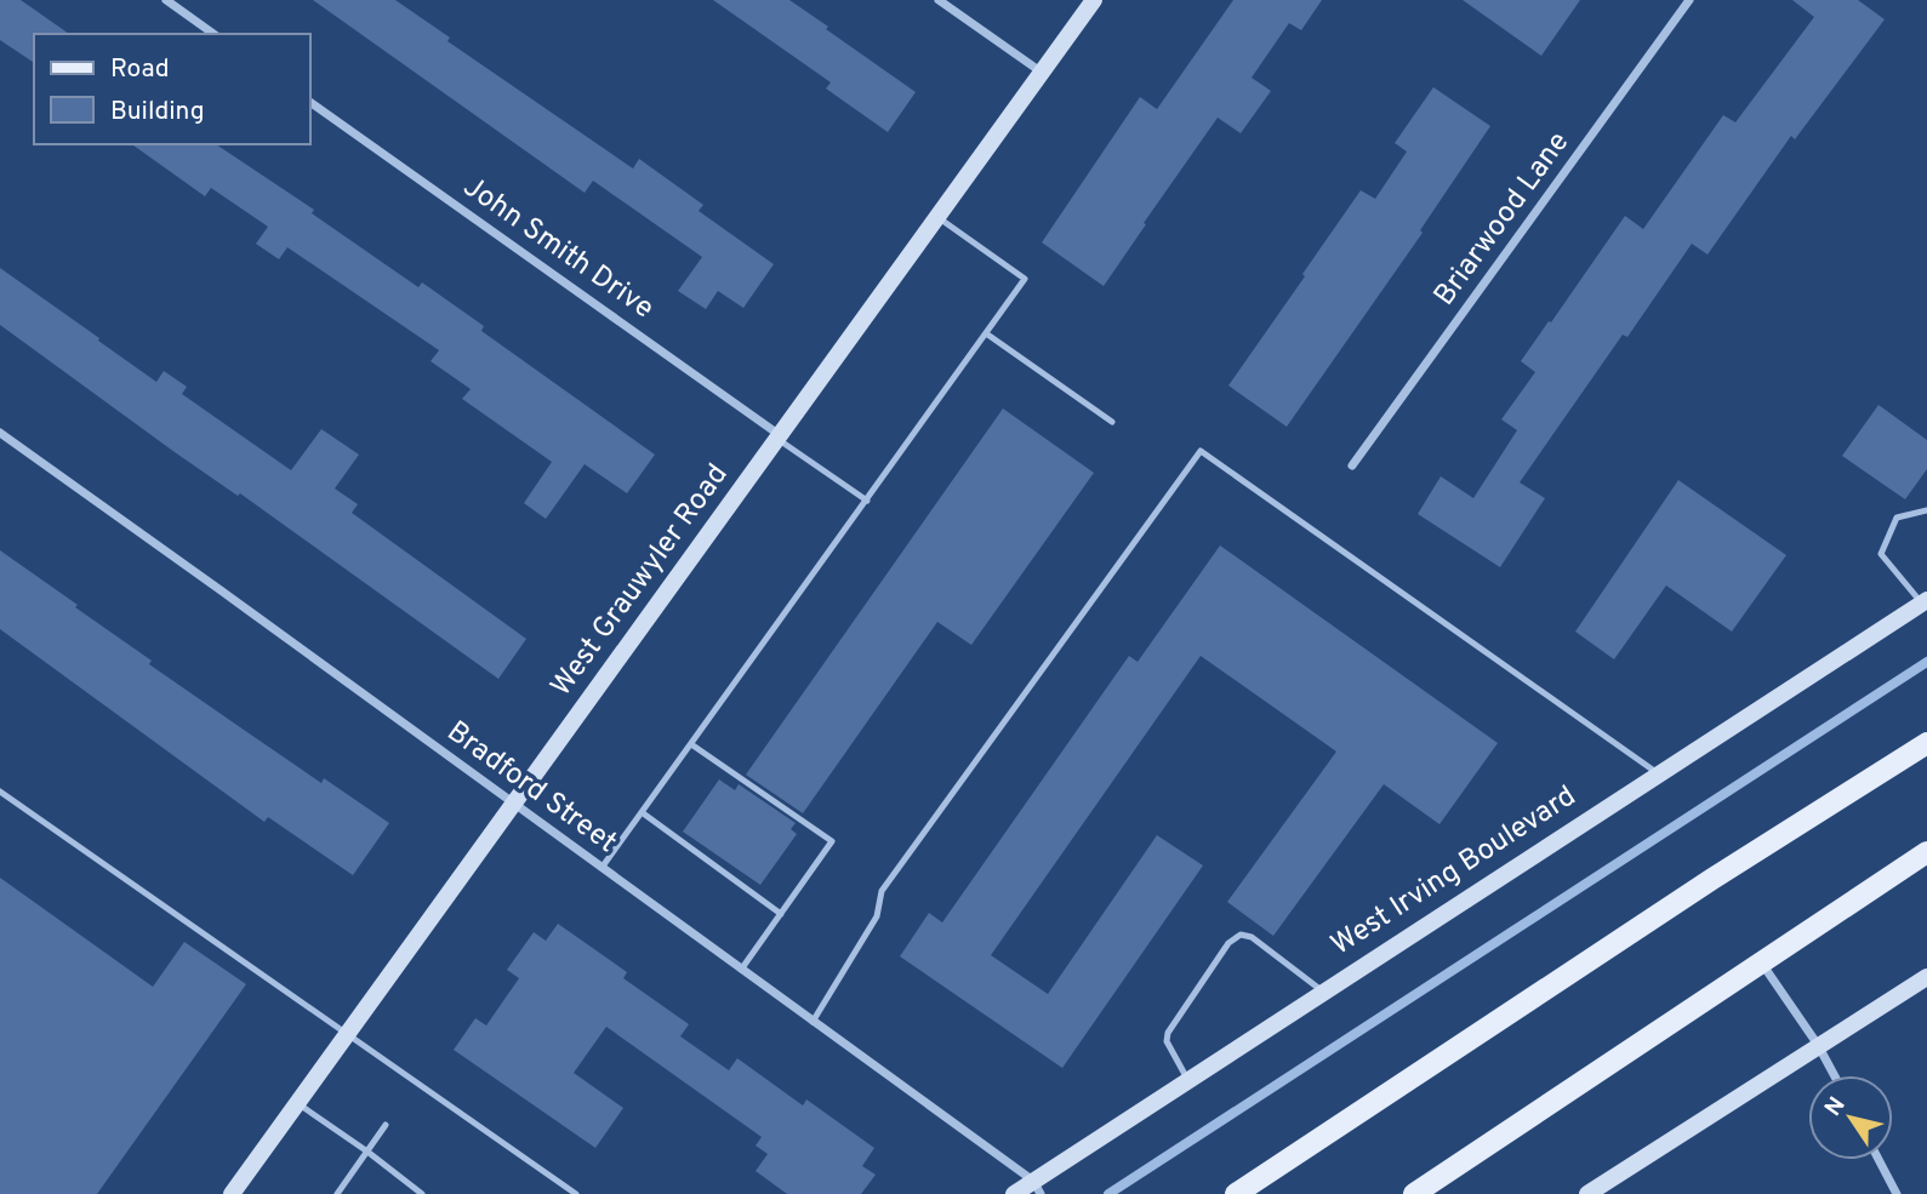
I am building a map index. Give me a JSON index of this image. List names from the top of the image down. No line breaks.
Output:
{"streets":{"street":["Briarwood Lane","John Smith Drive","West Grauwyler Road","Bradford Street","West Irving Boulevard"]},"crossings":[["John Smith Drive","West Grauwyler Road"],["West Grauwyler Road","Bradford Street"],["Bradford Street","West Irving Boulevard"]],"legend":["Road","Building"],"north":"top left"}
